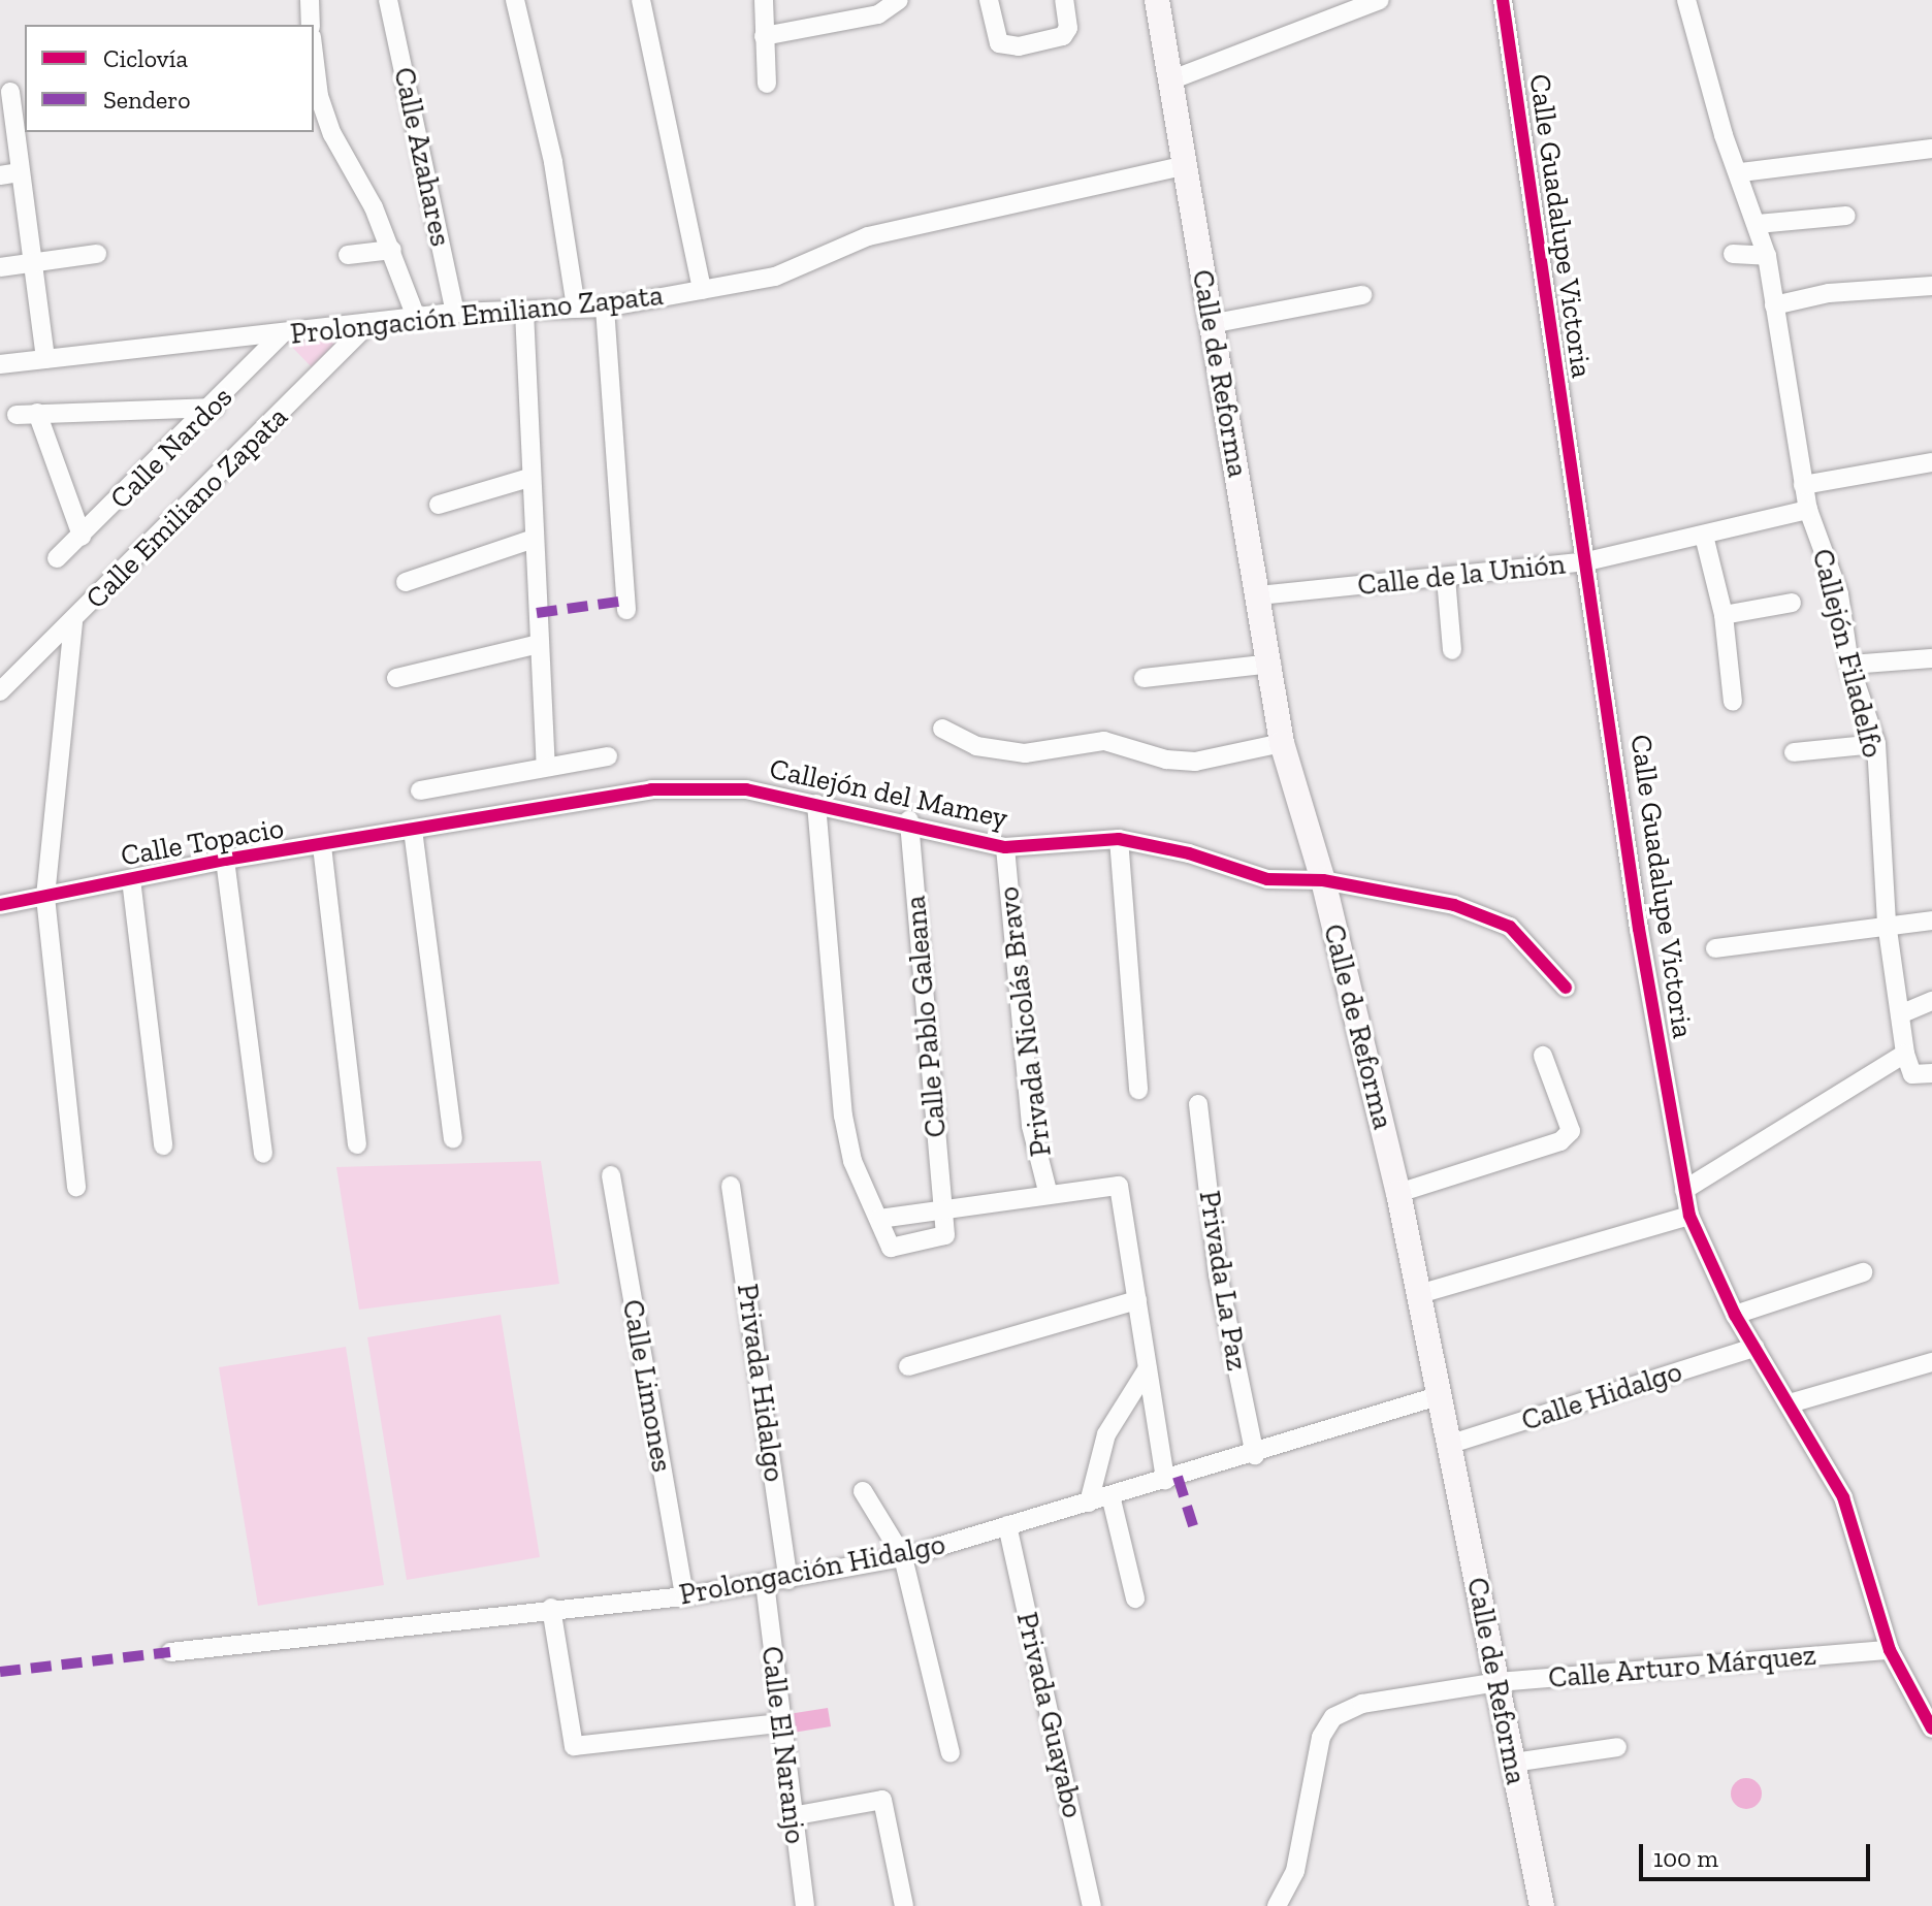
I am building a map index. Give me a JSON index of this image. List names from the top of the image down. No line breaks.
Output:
{"streets":{"main road":["Calle de Reforma"],"street":["Calle Azahares","Calle Guadalupe Victoria","Prolongación Emiliano Zapata","Calle Nardos","Calle Emiliano Zapata","Calle de la Unión","Callejón Filadelfo","Callejón del Mamey","Calle Topacio","Calle Pablo Galeana","Privada Nicolás Bravo","Privada La Paz","Privada Hidalgo","Calle Limones","Calle Hidalgo","Prolongación Hidalgo","Calle Arturo Márquez","Privada Guayabo","Calle El Naranjo"]},"crossings":[["Calle Azahares","Prolongación Emiliano Zapata"],["Calle Guadalupe Victoria","Calle de la Unión"],["Calle Guadalupe Victoria","Calle Hidalgo"],["Calle Guadalupe Victoria","Calle Arturo Márquez"],["Prolongación Emiliano Zapata","Calle de Reforma"],["Prolongación Emiliano Zapata","Calle Nardos"],["Prolongación Emiliano Zapata","Calle Emiliano Zapata"],["Calle de Reforma","Calle de la Unión"],["Calle de Reforma","Callejón del Mamey"],["Calle de Reforma","Calle Hidalgo"],["Calle de Reforma","Prolongación Hidalgo"],["Calle de Reforma","Calle Arturo Márquez"],["Calle de la Unión","Callejón Filadelfo"],["Callejón del Mamey","Calle Topacio"],["Callejón del Mamey","Calle Pablo Galeana"],["Callejón del Mamey","Privada Nicolás Bravo"],["Privada La Paz","Prolongación Hidalgo"],["Privada Hidalgo","Prolongación Hidalgo"],["Calle Limones","Prolongación Hidalgo"],["Prolongación Hidalgo","Privada Guayabo"],["Prolongación Hidalgo","Calle El Naranjo"]],"legend":["Ciclovía","Sendero"],"scale_bar":"100 m"}
